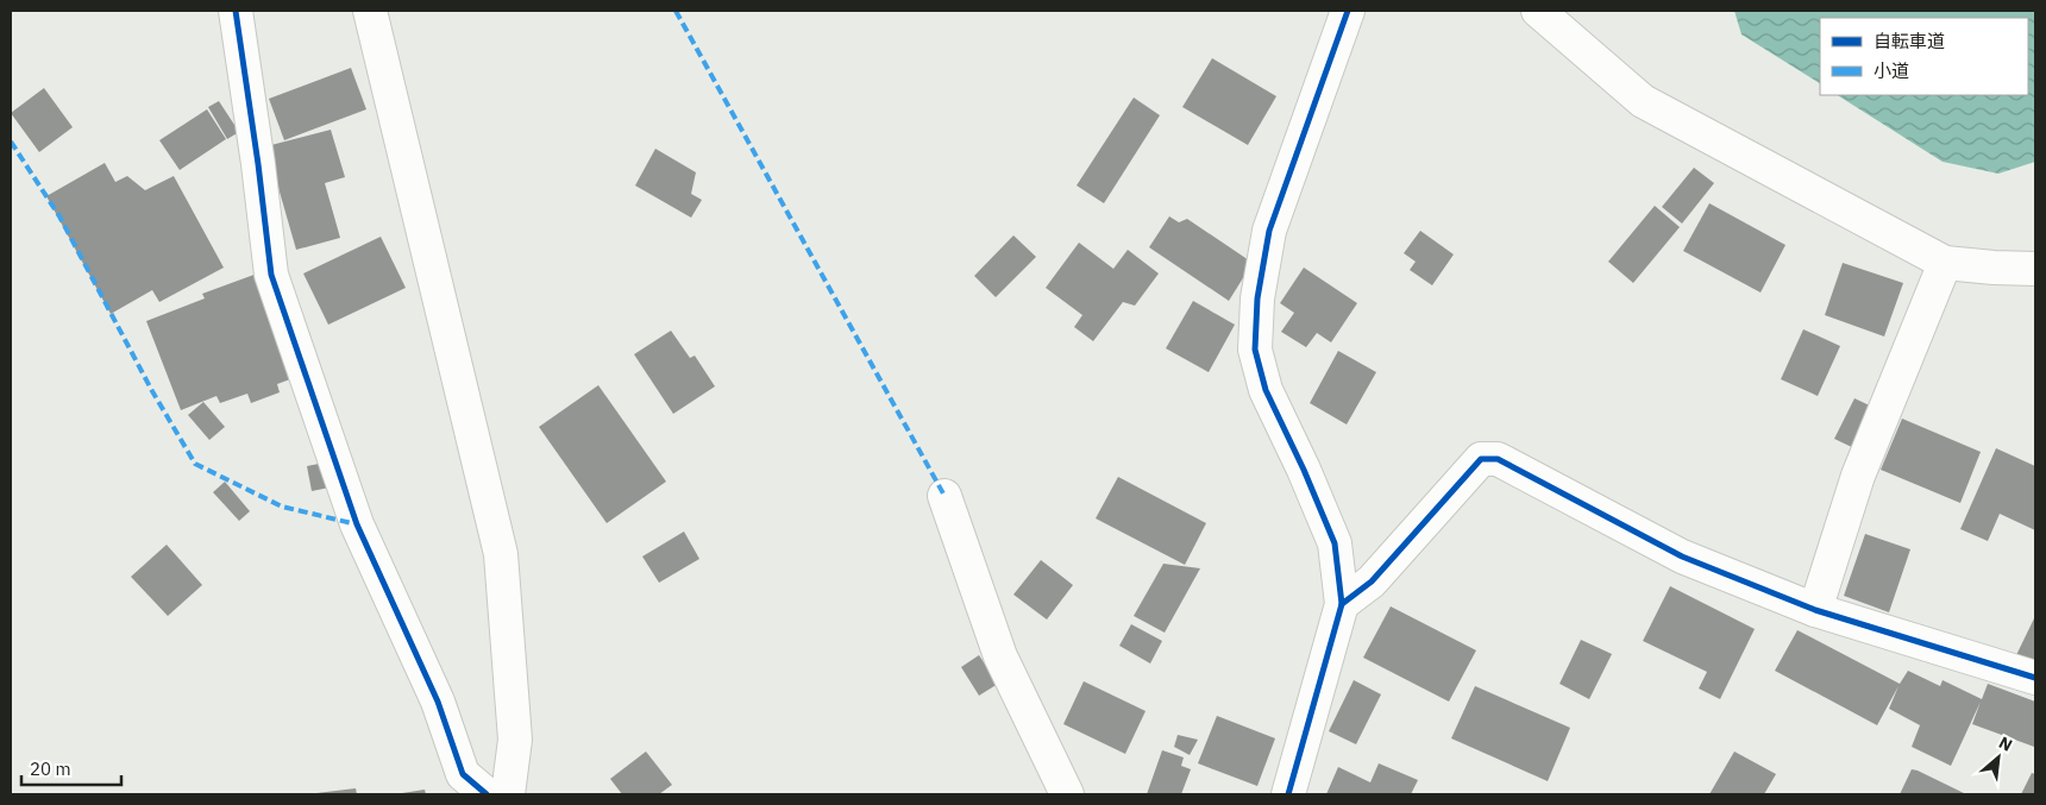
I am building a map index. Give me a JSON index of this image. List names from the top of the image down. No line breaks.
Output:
{"legend":["自転車道","小道"],"scale_bar":"20 m","north":"top right"}
